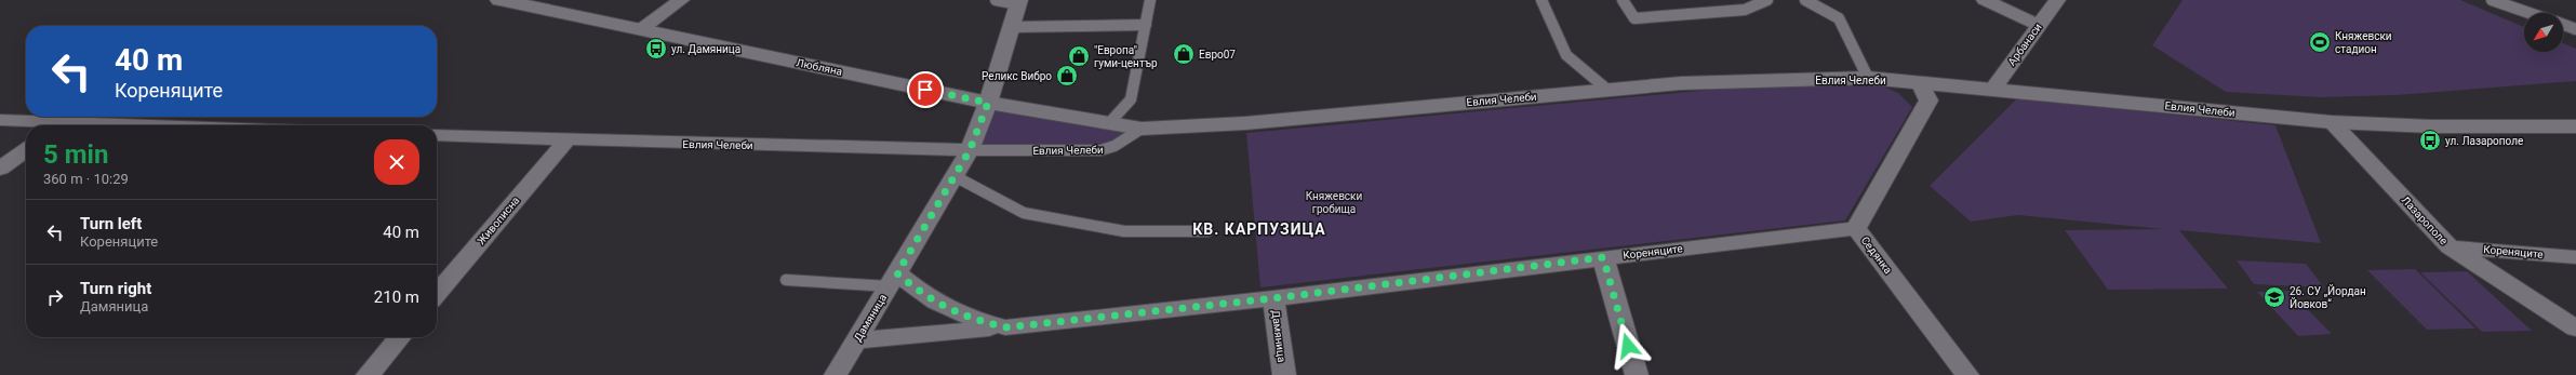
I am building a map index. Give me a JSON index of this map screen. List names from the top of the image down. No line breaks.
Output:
{"streets":{"street":["Арбанаси","Любляна","Евлия Челеби","Живописна","Лазарополе","Кореняците","Седянка","Дамяница"]},"crossings":[["Арбанаси","Евлия Челеби"],["Любляна","Евлия Челеби"],["Любляна","Дамяница"],["Евлия Челеби","Живописна"],["Евлия Челеби","Лазарополе"],["Евлия Челеби","Седянка"],["Евлия Челеби","Дамяница"],["Лазарополе","Кореняците"],["Кореняците","Седянка"],["Кореняците","Дамяница"]],"districts":["КВ. КАРПУЗИЦА"],"parks":["Княжевски гробища"],"places":{"sports":["Княжевски стадион"],"bus stop":["ул. Дамяница","ул. Лазарополе"],"shop":["Евро07","\"Европа\" гуми-център","Реликс Вибро"],"school or university":["26. СУ „Йордан Йовков“"]},"north":"bottom left","page":{"turn":["40 m","Кореняците"],"heading":["5 min","360 m · 10:29"],"list":[{"name":"Turn left","note":"Кореняците","value":"40 m"},{"name":"Turn right","note":"Дамяница","value":"210 m"}]}}
